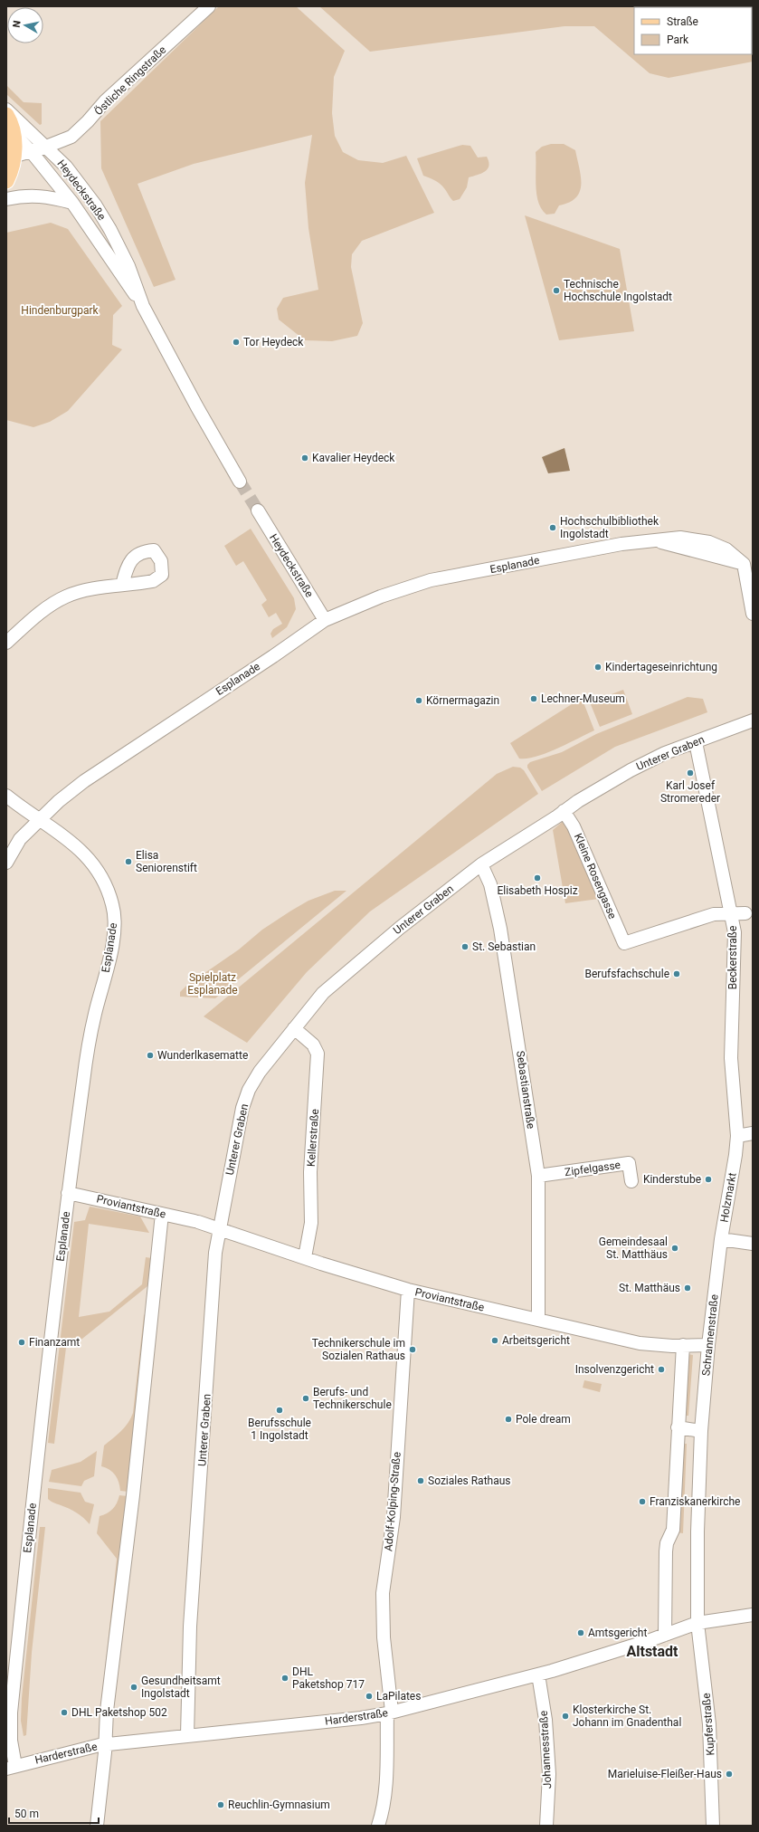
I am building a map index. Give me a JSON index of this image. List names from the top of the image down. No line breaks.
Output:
{"streets":{"street":["Östliche Ringstraße","Heydeckstraße","Esplanade","Unterer Graben","Kleine Rosengasse","Beckerstraße","Sebastianstraße","Kellerstraße","Zipfelgasse","Holzmarkt","Proviantstraße","Schrannenstraße","Adolf-Kolping-Straße","Harderstraße","Kupferstraße","Johannesstraße"]},"crossings":[["Östliche Ringstraße","Heydeckstraße"],["Heydeckstraße","Esplanade"],["Esplanade","Proviantstraße"],["Esplanade","Harderstraße"],["Unterer Graben","Kleine Rosengasse"],["Unterer Graben","Beckerstraße"],["Unterer Graben","Sebastianstraße"],["Unterer Graben","Kellerstraße"],["Unterer Graben","Proviantstraße"],["Unterer Graben","Harderstraße"],["Kleine Rosengasse","Beckerstraße"],["Beckerstraße","Holzmarkt"],["Sebastianstraße","Zipfelgasse"],["Sebastianstraße","Proviantstraße"],["Kellerstraße","Proviantstraße"],["Holzmarkt","Schrannenstraße"],["Proviantstraße","Schrannenstraße"],["Proviantstraße","Adolf-Kolping-Straße"],["Schrannenstraße","Harderstraße"],["Schrannenstraße","Kupferstraße"],["Adolf-Kolping-Straße","Harderstraße"],["Harderstraße","Kupferstraße"],["Harderstraße","Johannesstraße"]],"districts":["Altstadt"],"parks":["Hindenburgpark","Spielplatz Esplanade"],"places":["Technische Hochschule Ingolstadt","Tor Heydeck","Kavalier Heydeck","Hochschulbibliothek Ingolstadt","Kindertageseinrichtung","Lechner-Museum","Körnermagazin","Karl Josef Stromereder","Elisa Seniorenstift","Elisabeth Hospiz","St. Sebastian","Berufsfachschule","Wunderlkasematte","Kinderstube","Gemeindesaal St. Matthäus","St. Matthäus","Arbeitsgericht","Finanzamt","Technikerschule im Sozialen Rathaus","Insolvenzgericht","Berufs- und Technikerschule","Berufsschule 1 Ingolstadt","Pole dream","Soziales Rathaus","Franziskanerkirche","Amtsgericht","DHL Paketshop 717","Gesundheitsamt Ingolstadt","LaPilates","DHL Paketshop 502","Klosterkirche St. Johann im Gnadenthal","Marieluise-Fleißer-Haus","Reuchlin-Gymnasium"],"legend":["Straße","Park"],"scale_bar":"50 m","north":"left"}
